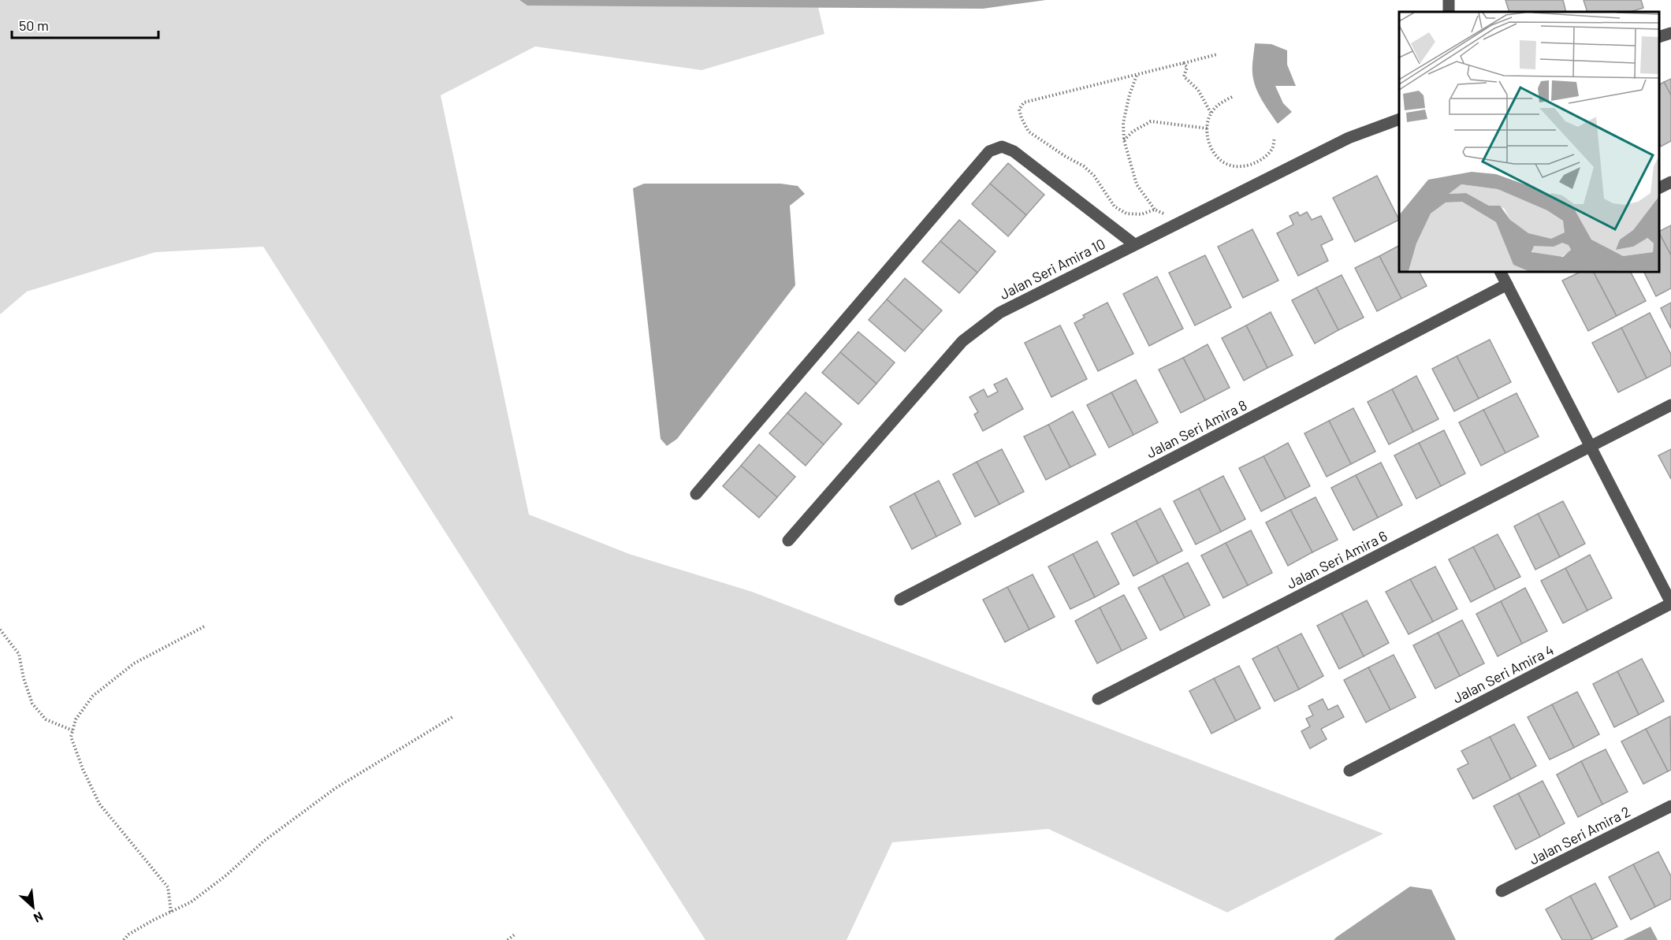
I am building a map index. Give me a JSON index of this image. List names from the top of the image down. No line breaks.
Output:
{"streets":{"street":["Jalan Seri Amira 10","Jalan Seri Amira 8","Jalan Seri Amira 6","Jalan Seri Amira 4","Jalan Seri Amira 2"]},"scale_bar":"50 m","north":"bottom right"}
